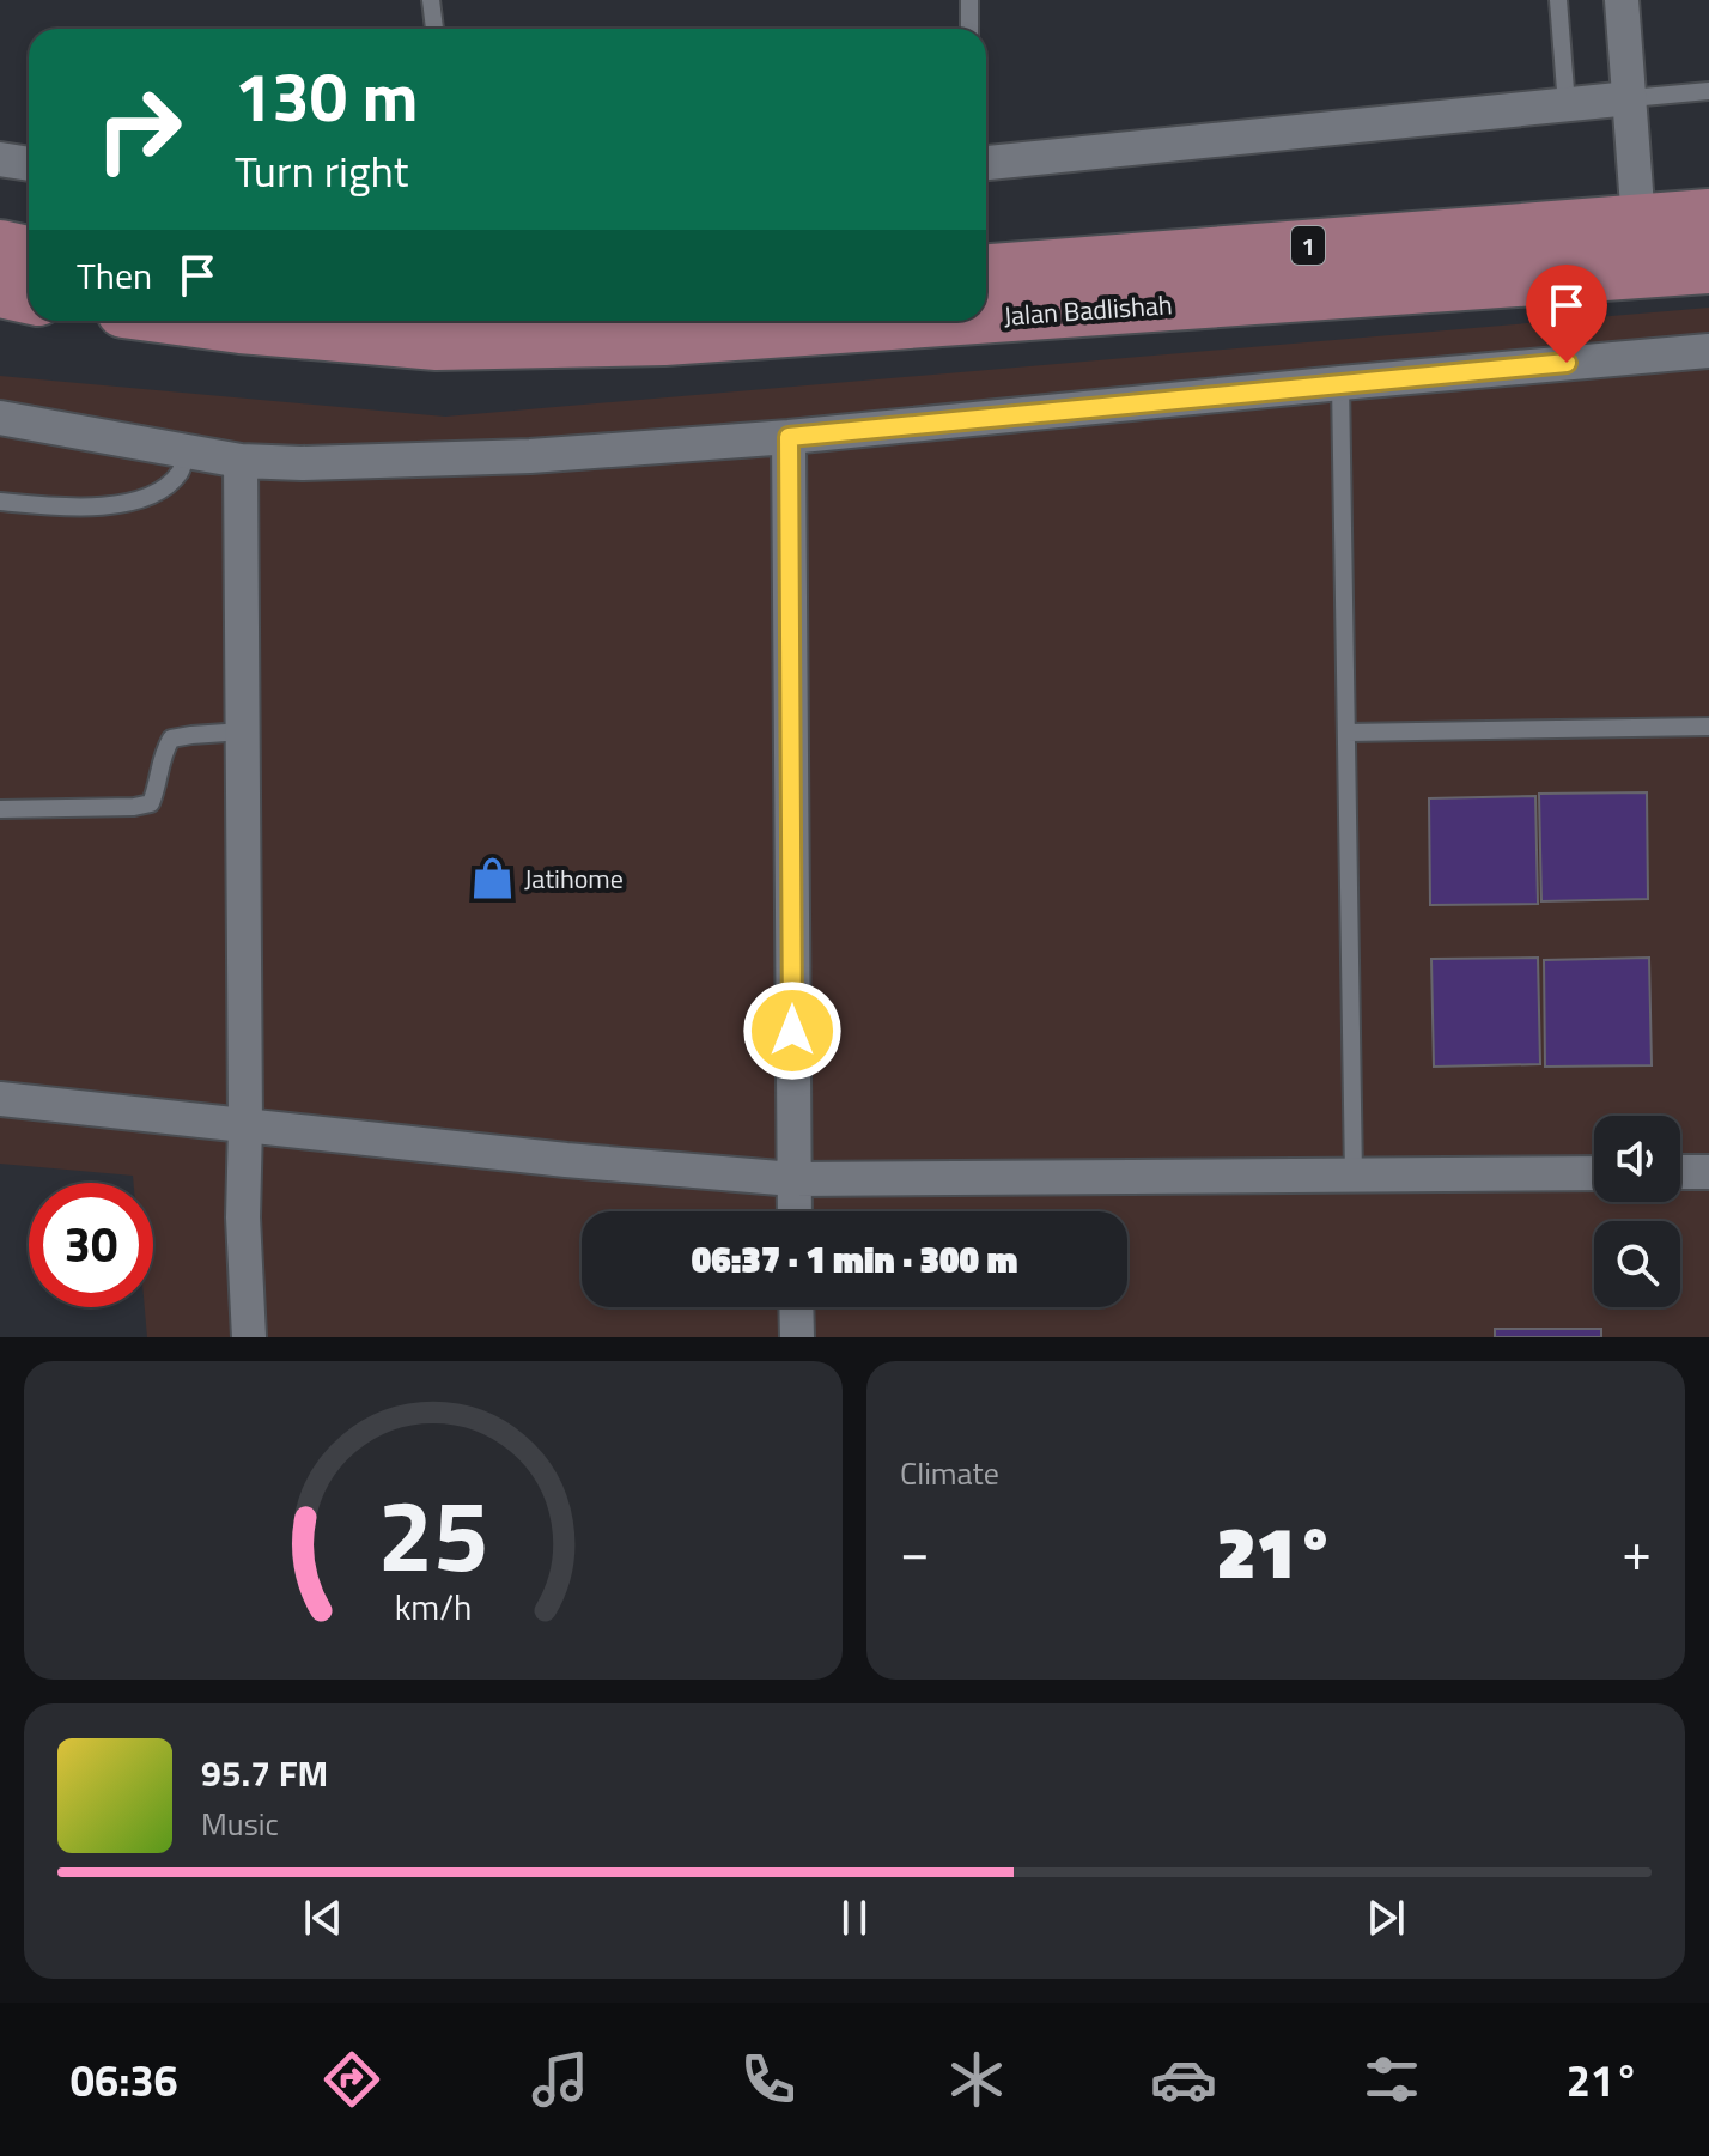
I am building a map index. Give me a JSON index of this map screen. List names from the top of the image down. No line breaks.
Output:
{"streets":{"main road":["1","Jalan Badlishah"]},"places":{"shop":["Jatihome"]},"page":{"turn":["130 m","Turn right"],"then":"Then","limit":"30","trip":"06:37 · 1 min · 300 m","tile":"Climate","heat":["−","21°","+"],"song":["95.7 FM","Music"],"tabs":["06:36","21°"],"gauge":["25","km/h"]}}
